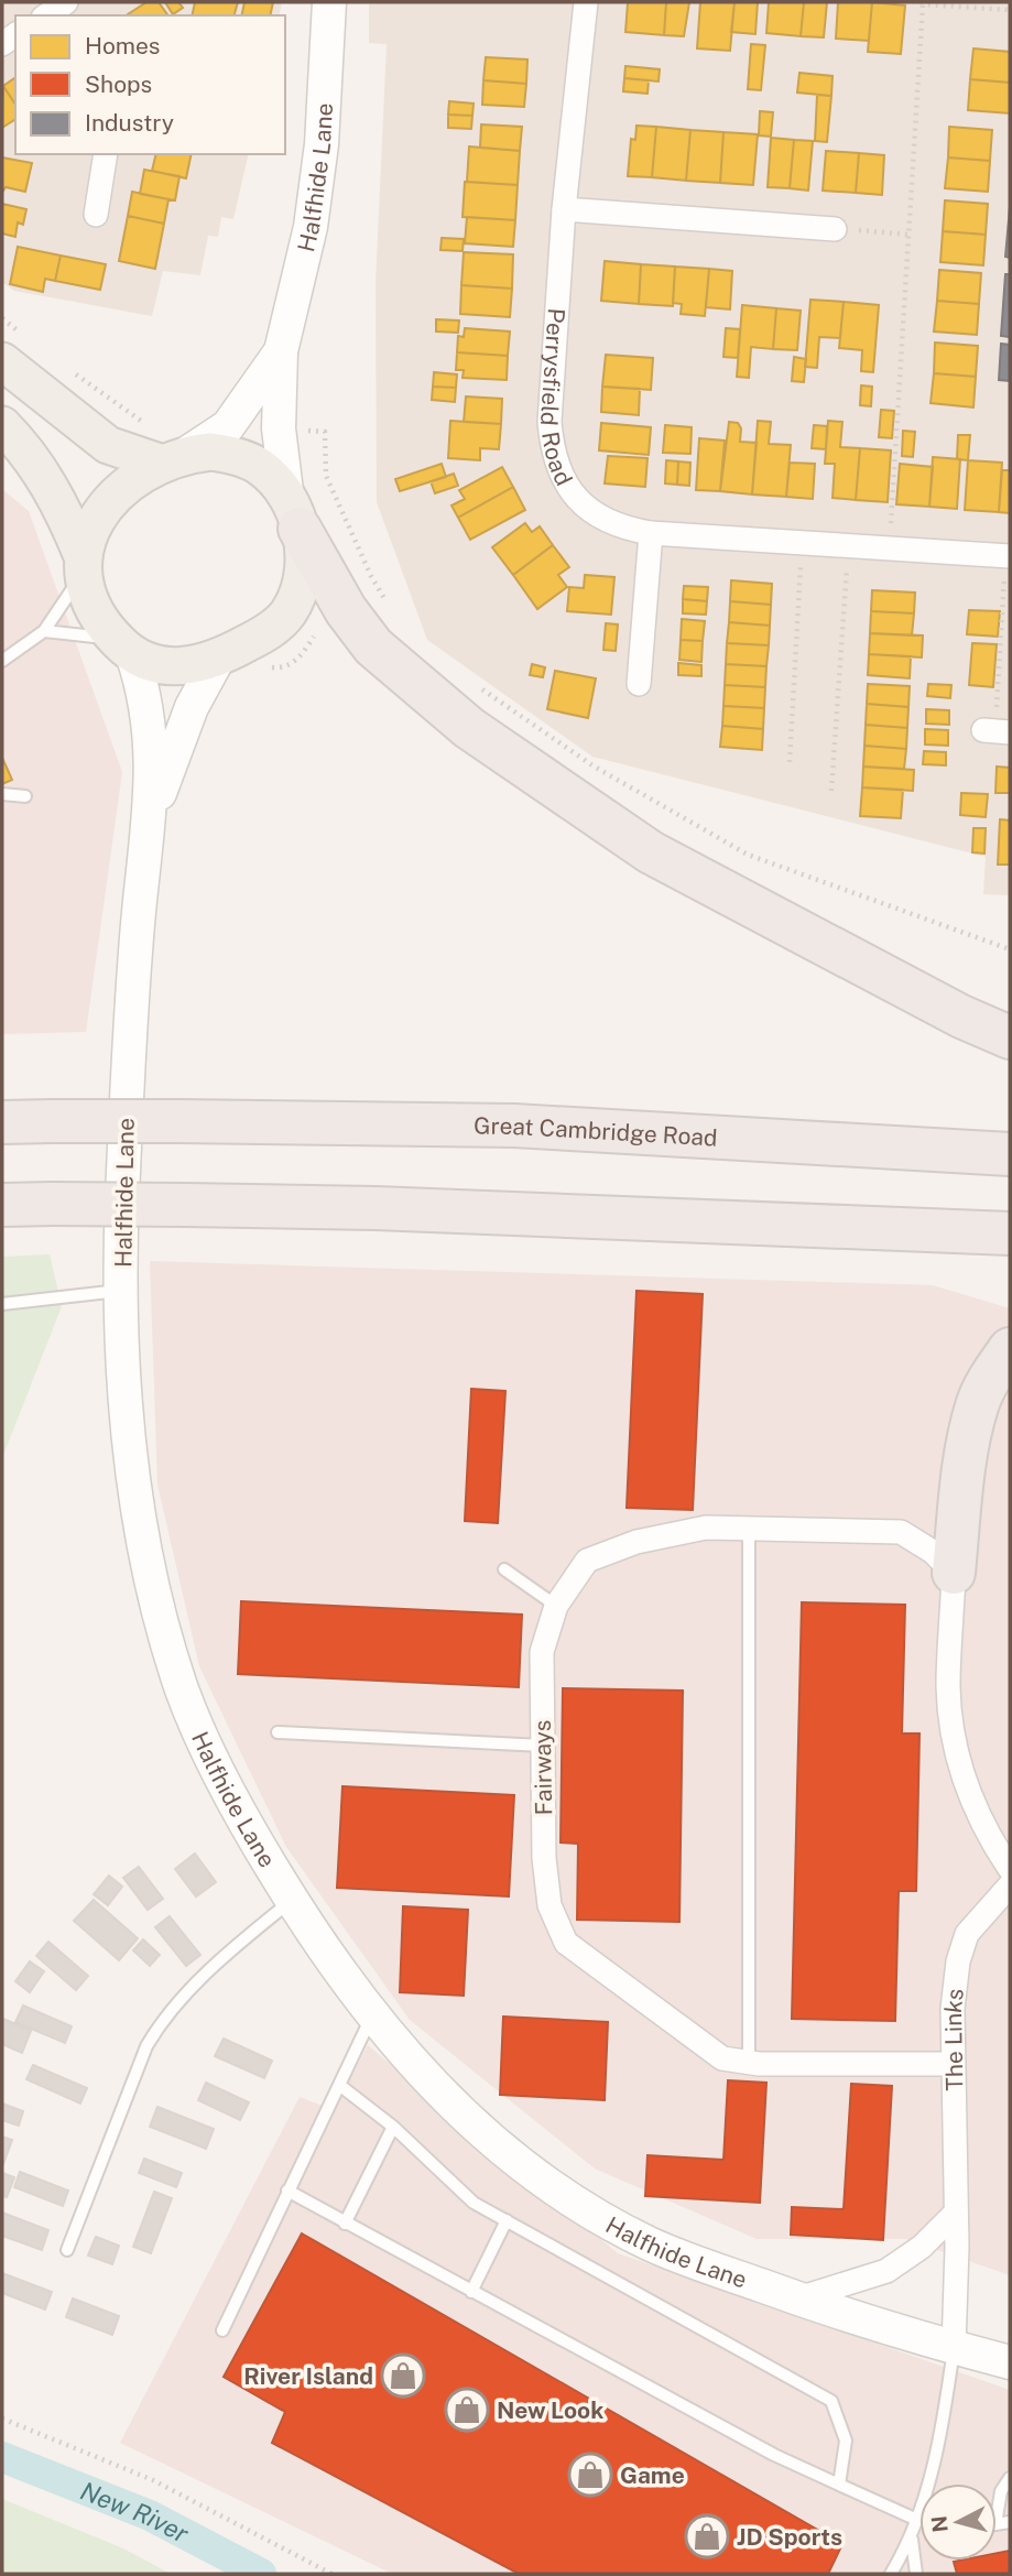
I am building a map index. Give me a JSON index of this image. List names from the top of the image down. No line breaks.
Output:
{"streets":{"highway":["Great Cambridge Road"],"main road":["Halfhide Lane"],"street":["Perrysfield Road","Fairways","The Links"]},"crossings":[["Halfhide Lane","The Links"],["Fairways","The Links"]],"water":["New River"],"places":{"shop":["River Island","New Look","Game","JD Sports"]},"legend":["Homes","Shops","Industry"],"north":"left"}
